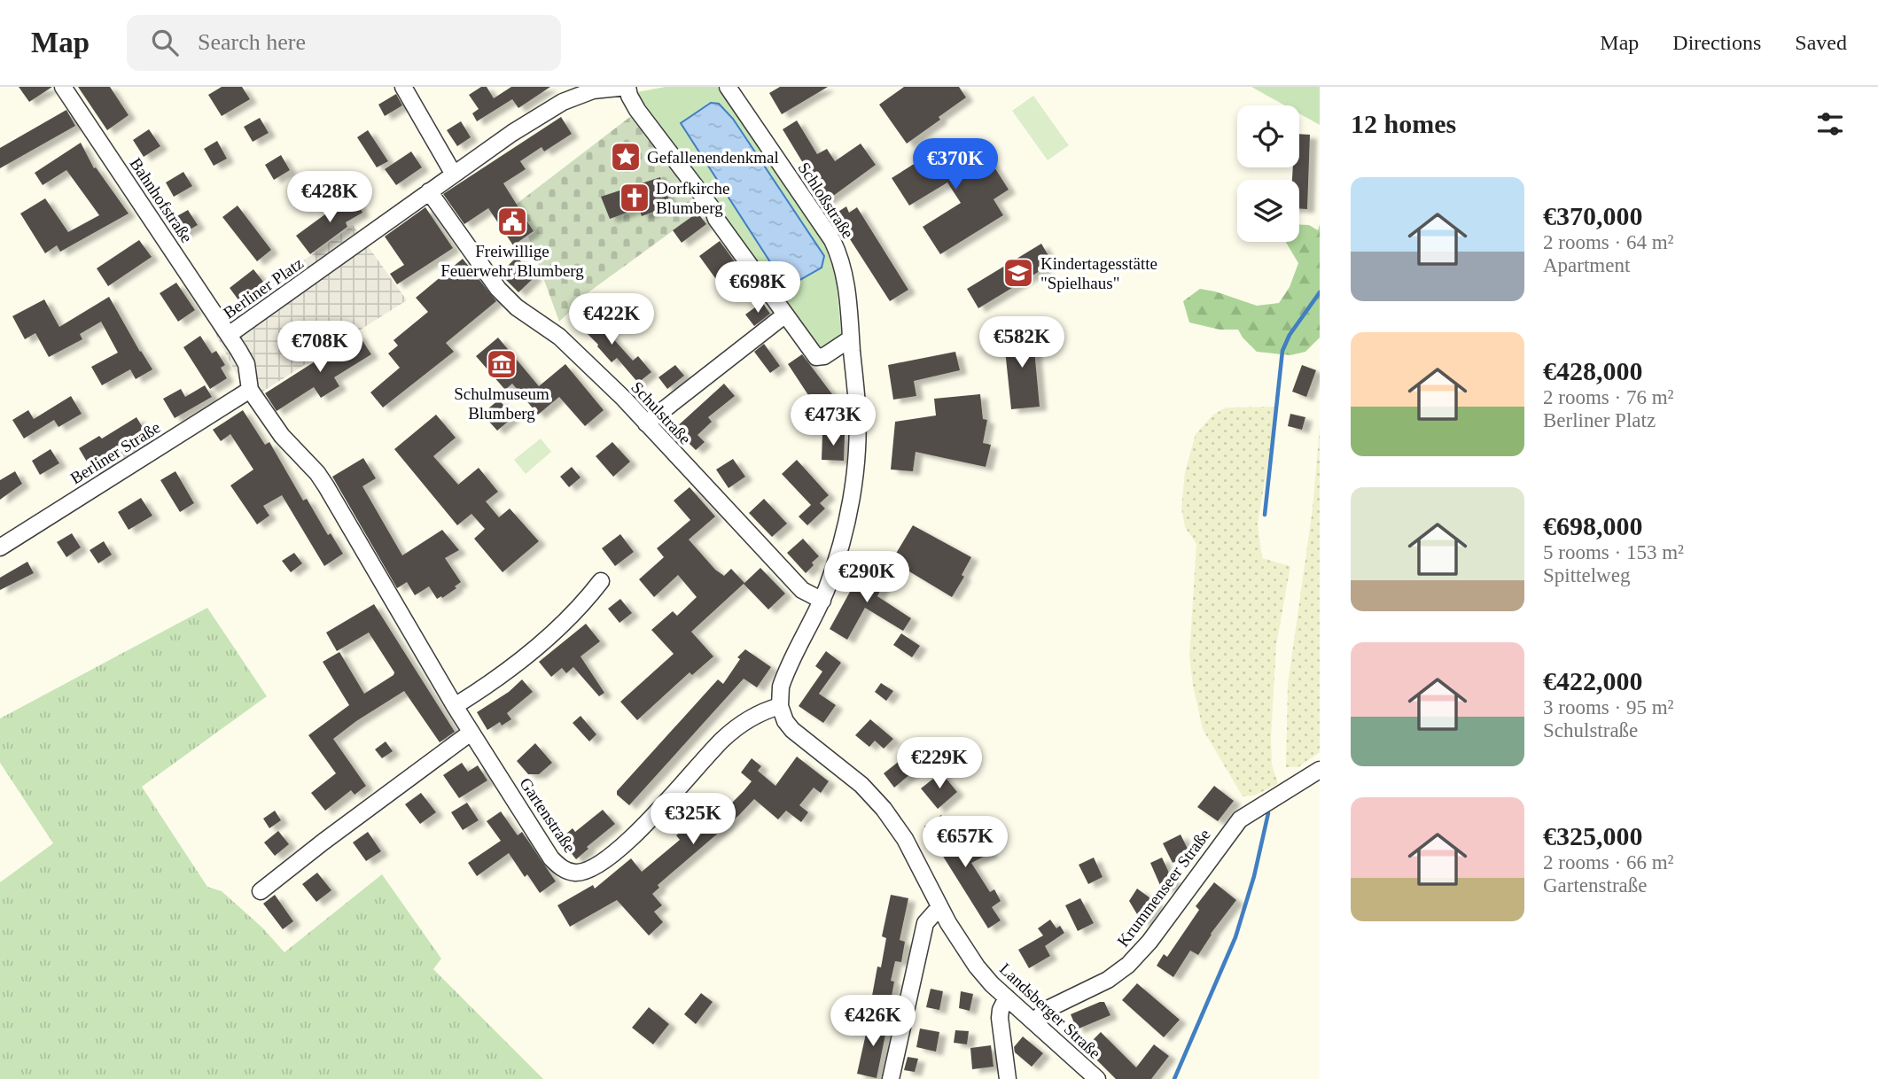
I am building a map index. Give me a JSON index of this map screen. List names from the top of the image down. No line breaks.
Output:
{"streets":{"street":["Bahnhofstraße","Schloßstraße","Berliner Platz","Schulstraße","Berliner Straße","Gartenstraße","Krummenseer Straße","Landsberger Straße"]},"crossings":[["Bahnhofstraße","Berliner Platz"],["Bahnhofstraße","Gartenstraße"],["Schloßstraße","Schulstraße"],["Schloßstraße","Gartenstraße"],["Schloßstraße","Landsberger Straße"],["Berliner Platz","Schulstraße"],["Berliner Platz","Gartenstraße"],["Berliner Straße","Gartenstraße"],["Gartenstraße","Landsberger Straße"],["Krummenseer Straße","Landsberger Straße"]],"places":{"place":["Gefallenendenkmal"],"church":["Dorfkirche Blumberg"],"public building":["Freiwillige Feuerwehr Blumberg"],"school or university":["Kindertagesstätte \"Spielhaus\""],"museum":["Schulmuseum Blumberg"]},"page":{"header":"Map","search":"Search here","nav":["Map","Directions","Saved"],"heading":"12 homes","price":["€370K","€428K","€698K","€422K","€582K","€708K","€473K","€290K","€229K","€325K","€657K","€426K"],"list":[{"name":"€370,000","note":"2 rooms · 64 m² · Apartment"},{"name":"€428,000","note":"2 rooms · 76 m² · Berliner Platz"},{"name":"€698,000","note":"5 rooms · 153 m² · Spittelweg"},{"name":"€422,000","note":"3 rooms · 95 m² · Schulstraße"},{"name":"€325,000","note":"2 rooms · 66 m² · Gartenstraße"}]}}
